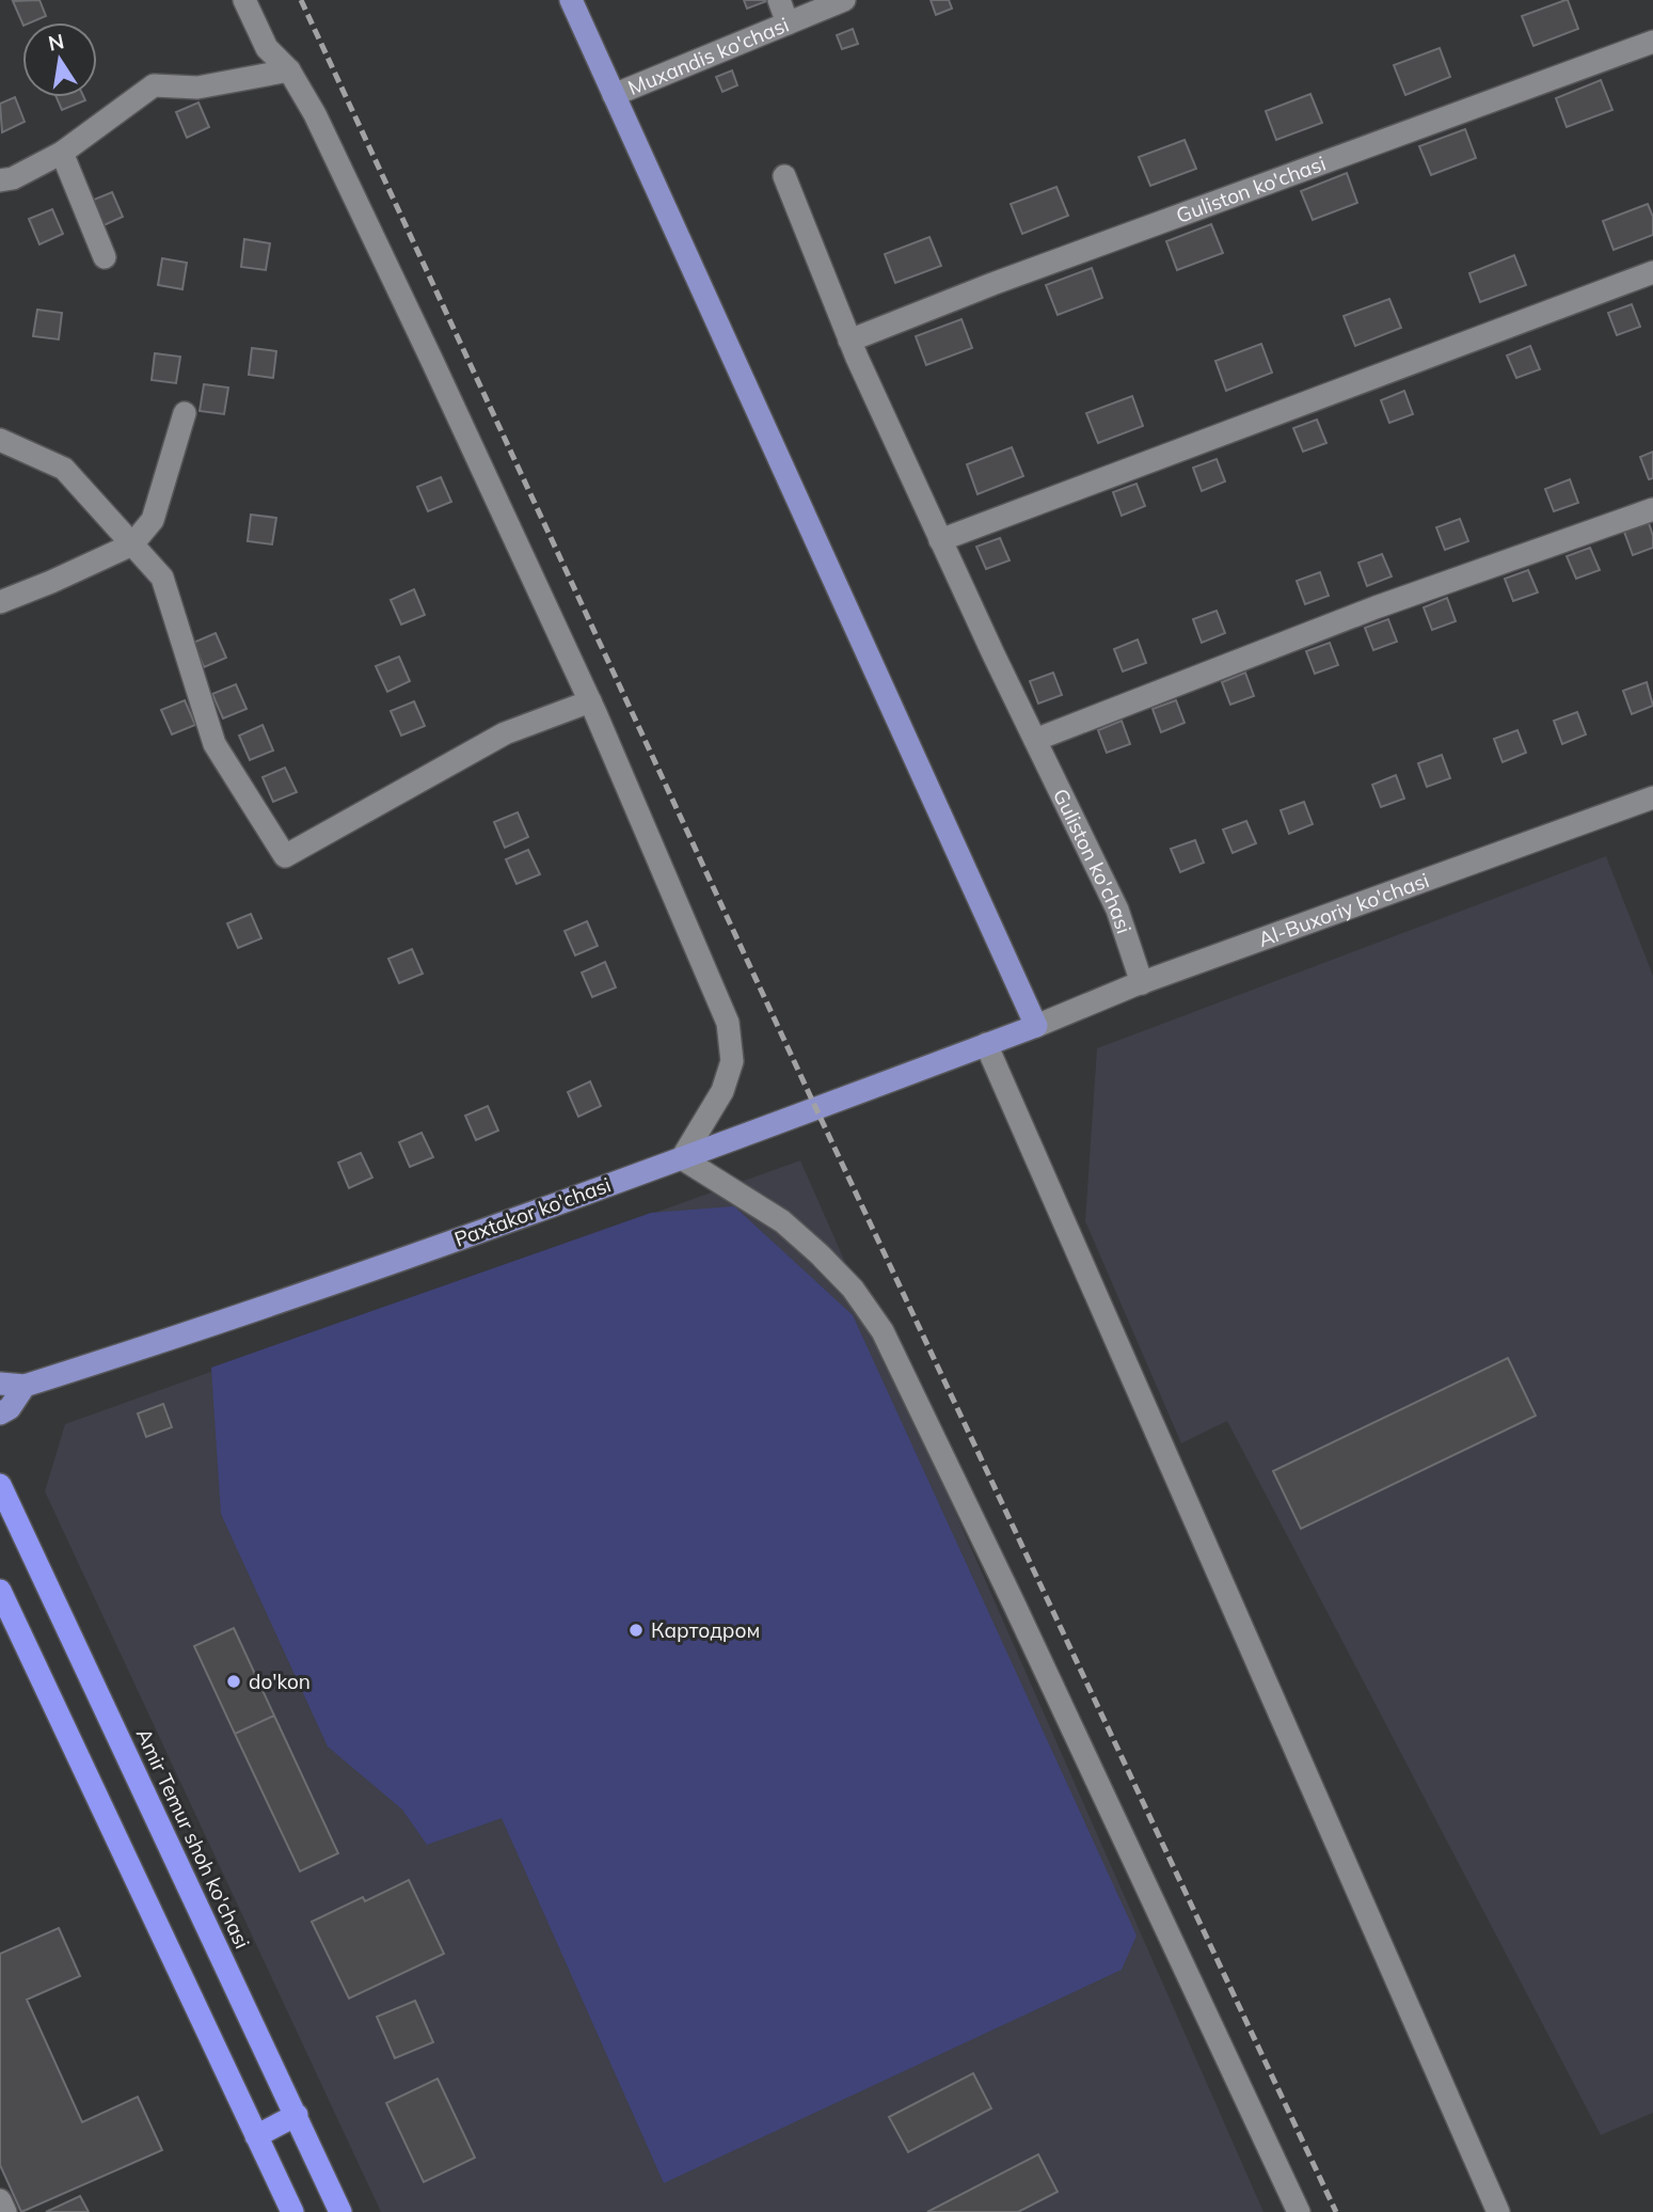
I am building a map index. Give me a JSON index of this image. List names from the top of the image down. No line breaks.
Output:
{"streets":{"highway":["Amir Temur shoh ko'chasi"],"main road":["Paxtakor ko'chasi"],"street":["Muxandis ko'chasi","Guliston ko'chasi","Al-Buxoriy ko'chasi"]},"crossings":[["Guliston ko'chasi","Al-Buxoriy ko'chasi"],["Al-Buxoriy ko'chasi","Paxtakor ko'chasi"]],"places":["Картодром","do'kon"],"north":"top"}
